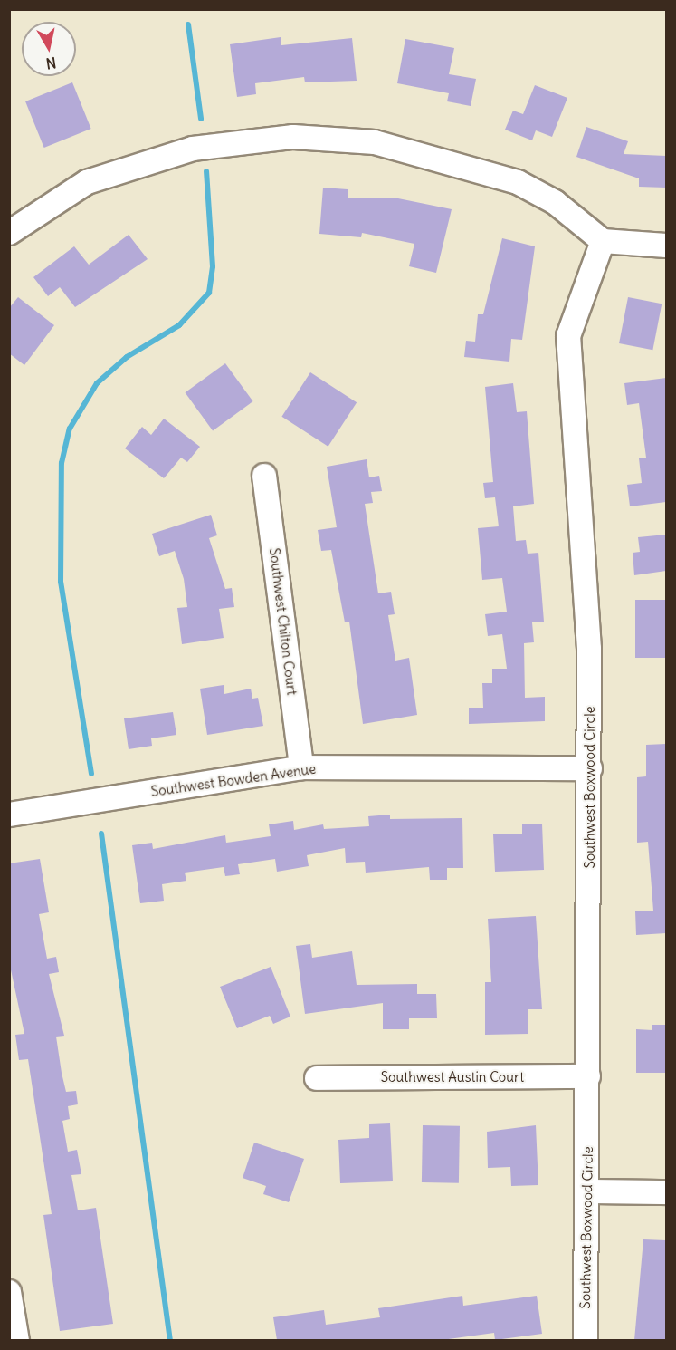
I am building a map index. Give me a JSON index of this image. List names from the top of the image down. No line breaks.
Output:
{"streets":{"street":["Southwest Chilton Court","Southwest Bowden Avenue","Southwest Boxwood Circle","Southwest Austin Court"]},"crossings":[["Southwest Chilton Court","Southwest Bowden Avenue"],["Southwest Bowden Avenue","Southwest Boxwood Circle"],["Southwest Boxwood Circle","Southwest Austin Court"]],"north":"bottom"}
